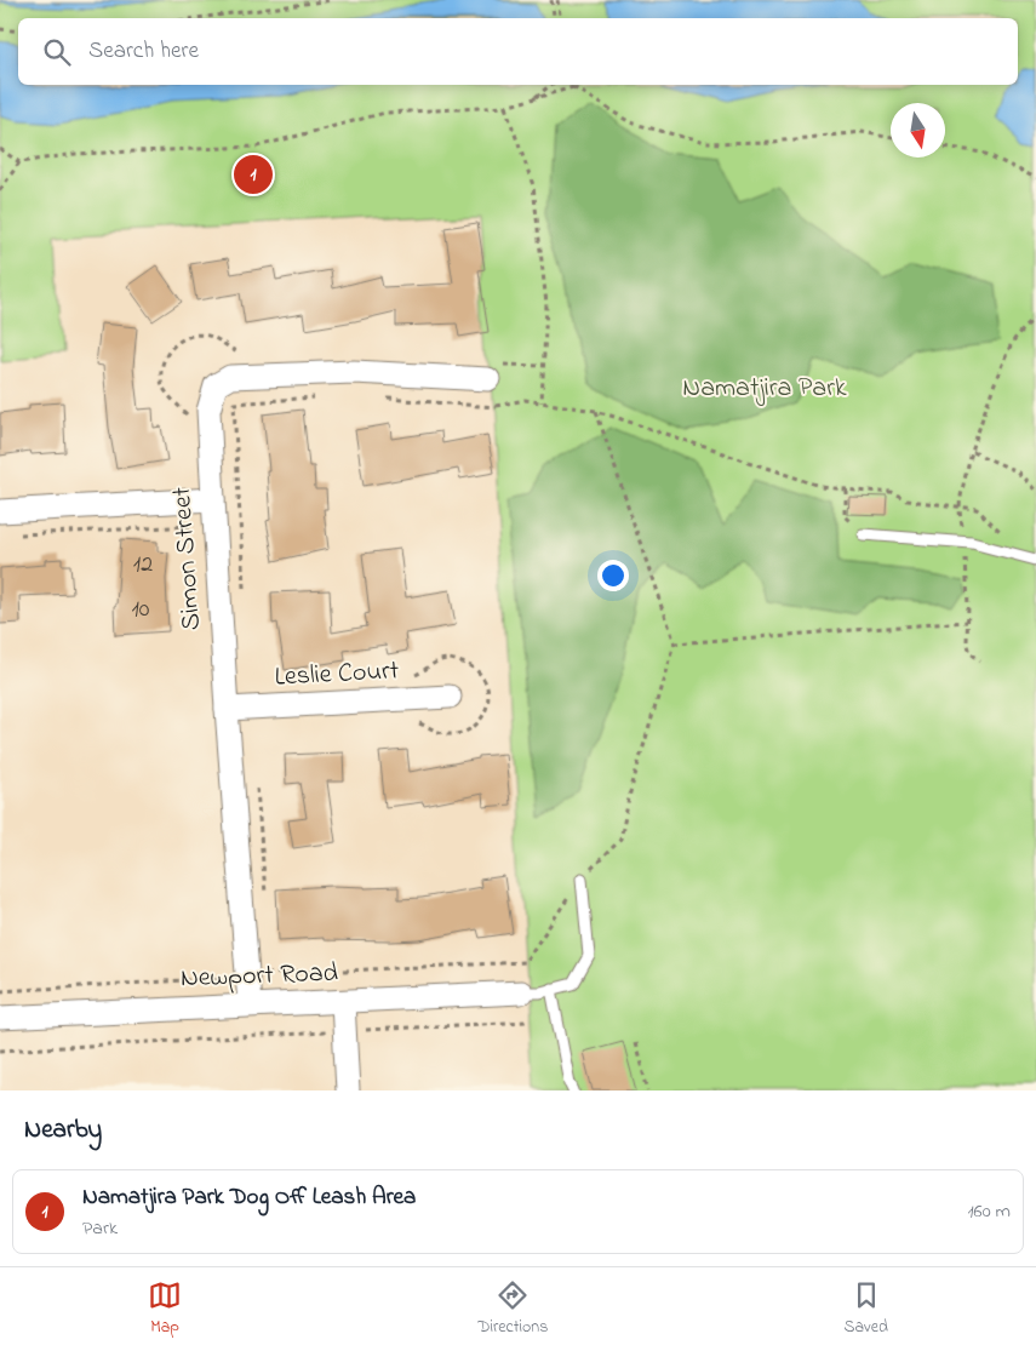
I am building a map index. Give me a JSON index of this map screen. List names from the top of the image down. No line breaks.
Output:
{"streets":{"street":["Simon Street","Leslie Court","Newport Road"]},"crossings":[["Simon Street","Leslie Court"],["Simon Street","Newport Road"]],"parks":["Namatjira Park"],"house_numbers":["12","10"],"north":"bottom","page":{"search":"Search here","pins":"1","heading":"Nearby","list":[{"mark":"1","name":"Namatjira Park Dog Off Leash Area","note":"Park","value":"160 m"}],"nav":["Map","Directions","Saved"]}}
